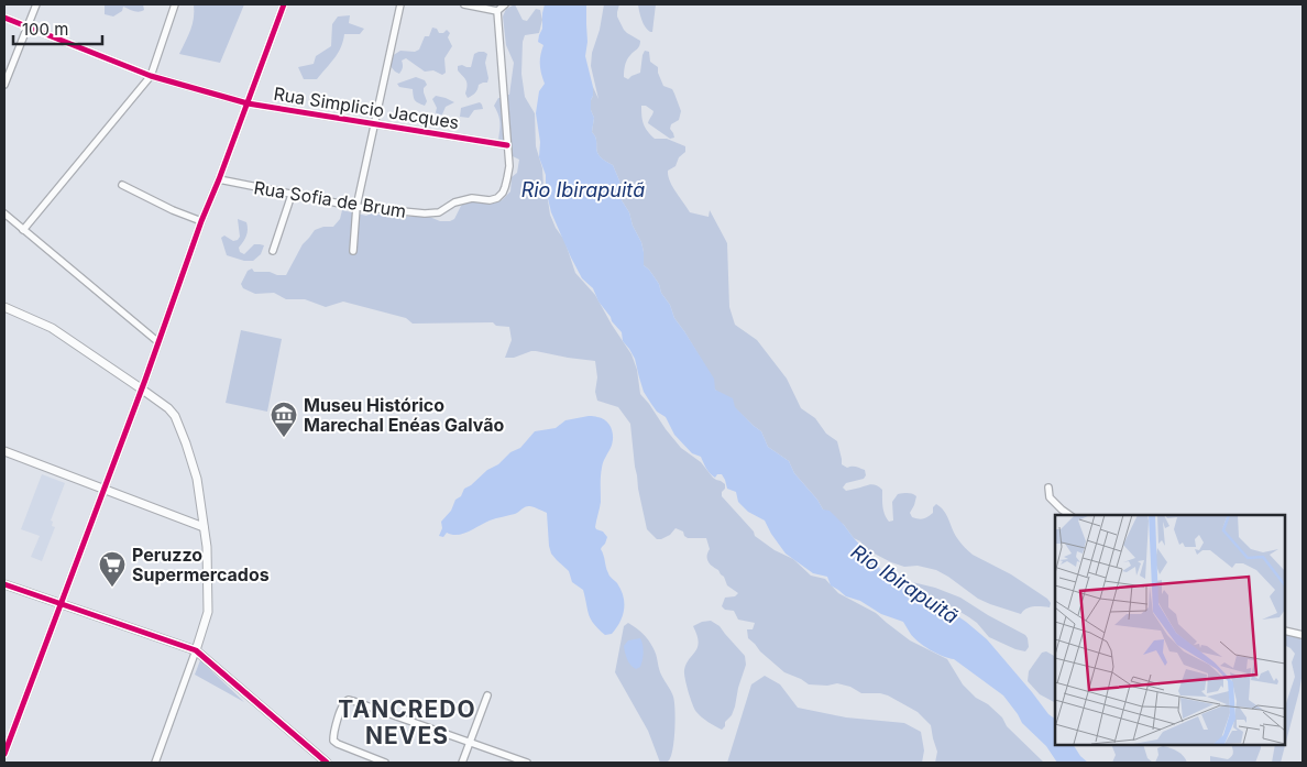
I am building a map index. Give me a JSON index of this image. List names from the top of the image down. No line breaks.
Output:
{"streets":{"street":["Rua Simplicio Jacques","Rua Sofia de Brum"]},"crossings":[["Rua Simplicio Jacques","Rua Sofia de Brum"]],"districts":["TANCREDO NEVES"],"water":["Rio Ibirapuitã"],"places":{"museum":["Museu Histórico Marechal Enéas Galvão"],"supermarket":["Peruzzo Supermercados"]},"scale_bar":"100 m"}
